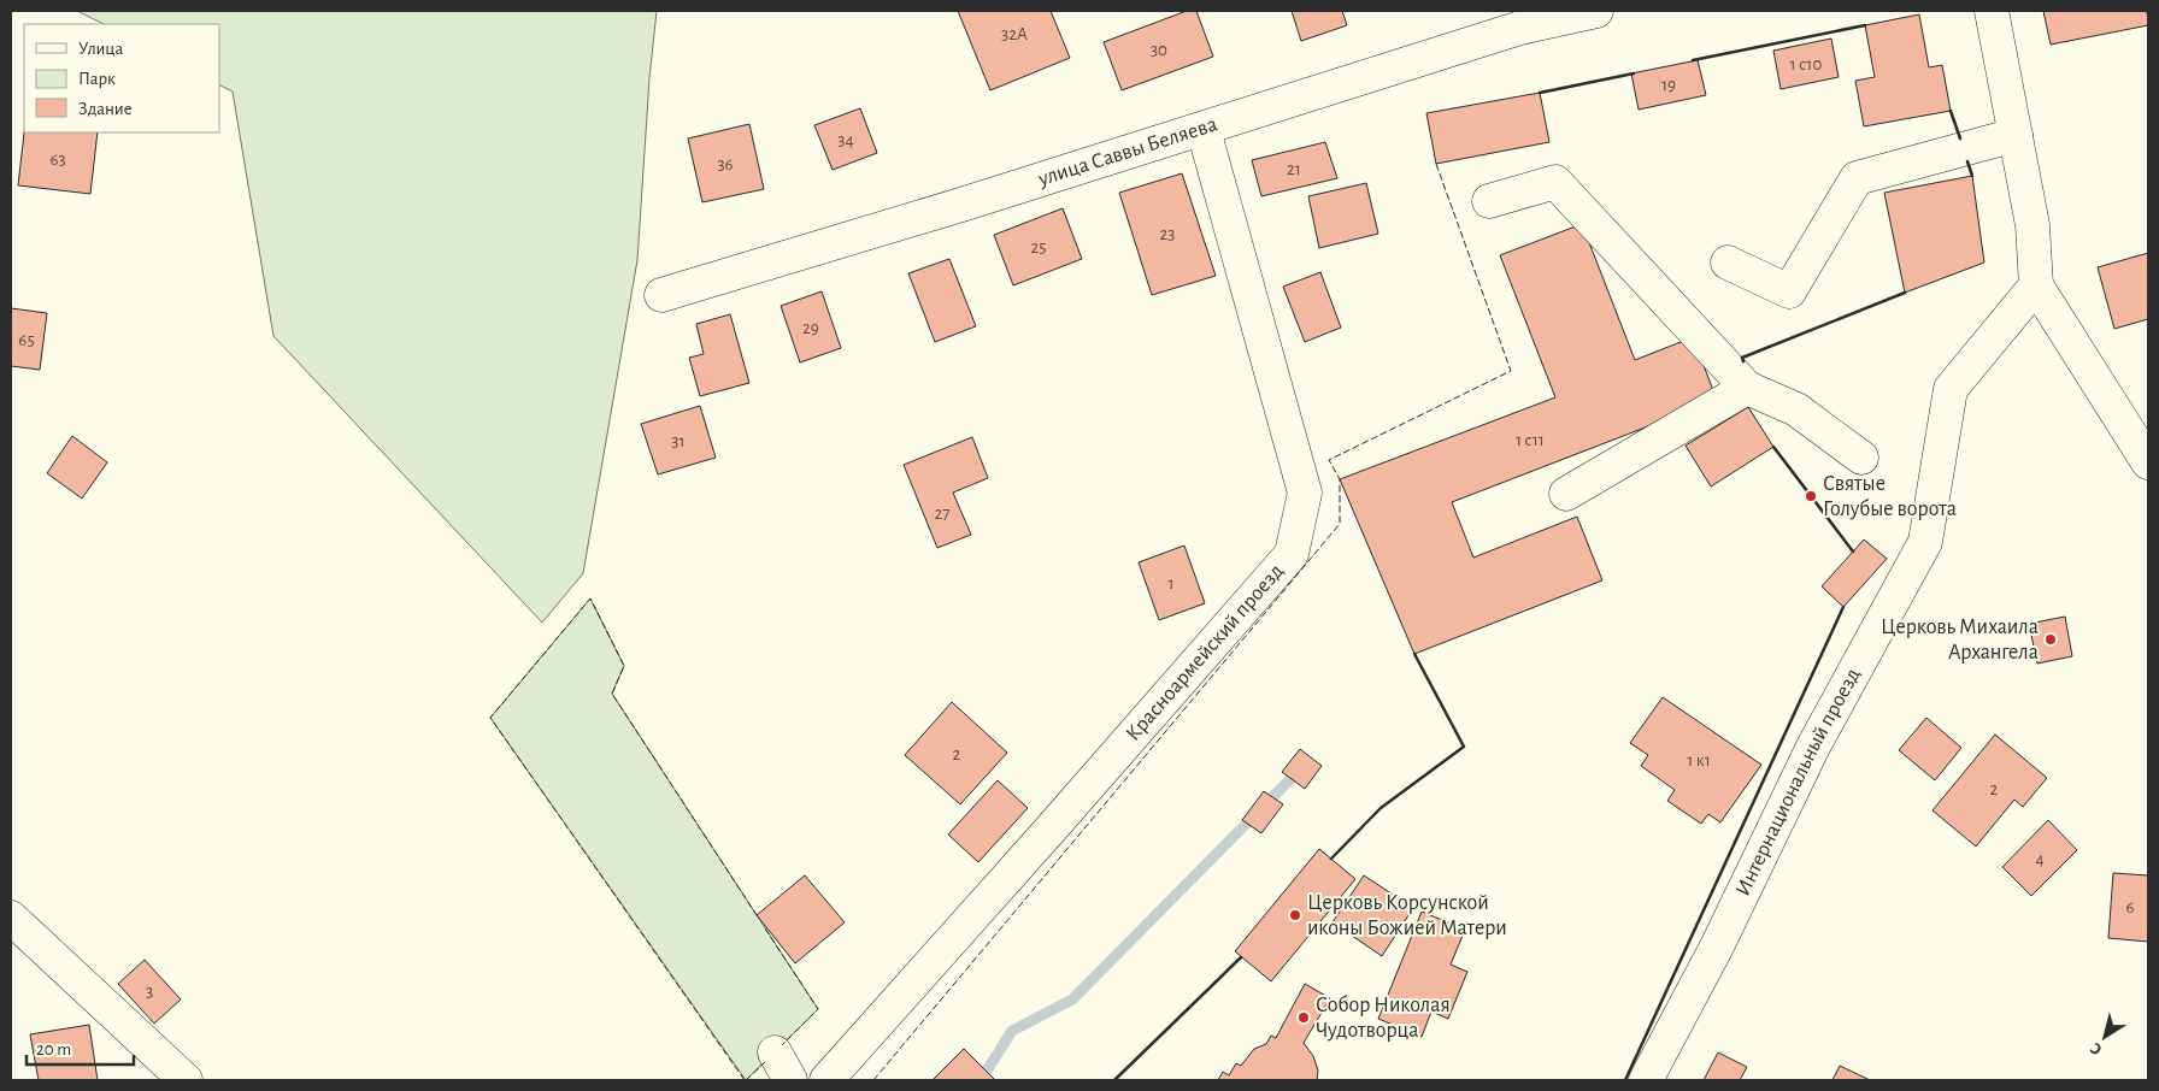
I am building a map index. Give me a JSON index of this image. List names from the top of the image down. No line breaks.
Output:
{"streets":{"street":["улица Саввы Беляева","Красноармейский проезд","Интернациональный проезд"]},"crossings":[["улица Саввы Беляева","Красноармейский проезд"]],"places":["Святые Голубые ворота","Церковь Михаила Архангела","Церковь Корсунской иконы Божией Матери","Собор Николая Чудотворца"],"house_numbers":["32А","30","1 с10","19","34","63","36","21","23","25","29","65","1 с11","31","27","1","2","1 к1","2","4","6","3"],"legend":["Улица","Парк","Здание"],"scale_bar":"20 m","north":"bottom left"}
